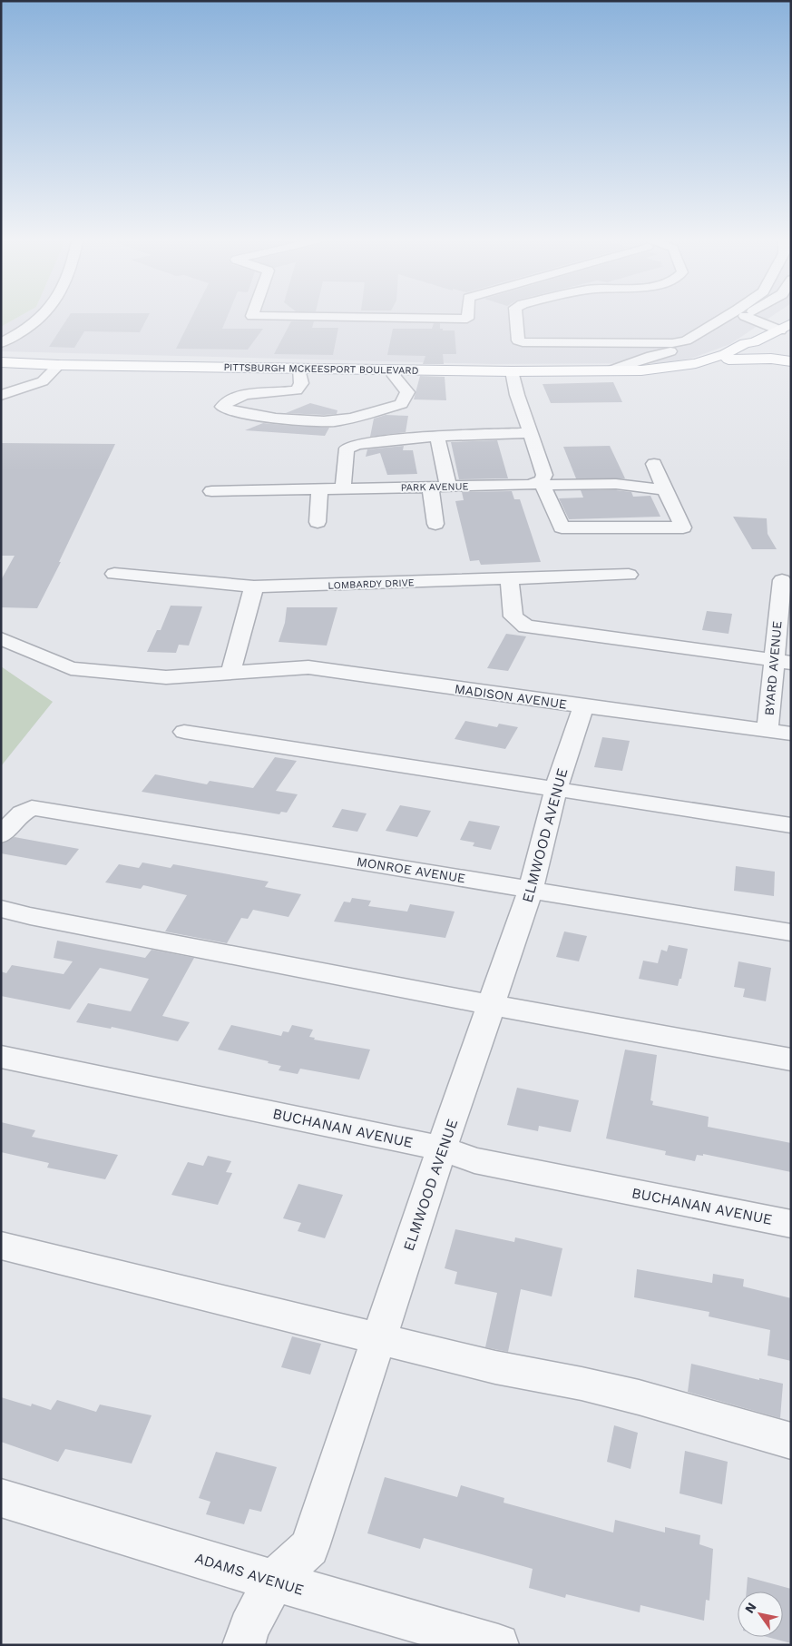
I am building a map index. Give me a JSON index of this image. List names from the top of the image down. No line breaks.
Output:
{"streets":{"main road":["PITTSBURGH MCKEESPORT BOULEVARD"],"street":["PARK AVENUE","LOMBARDY DRIVE","BYARD AVENUE","MADISON AVENUE","ELMWOOD AVENUE","MONROE AVENUE","BUCHANAN AVENUE","ADAMS AVENUE"]},"crossings":[["BYARD AVENUE","MADISON AVENUE"],["MADISON AVENUE","ELMWOOD AVENUE"],["ELMWOOD AVENUE","MONROE AVENUE"],["ELMWOOD AVENUE","BUCHANAN AVENUE"],["ELMWOOD AVENUE","ADAMS AVENUE"]],"north":"top left"}
